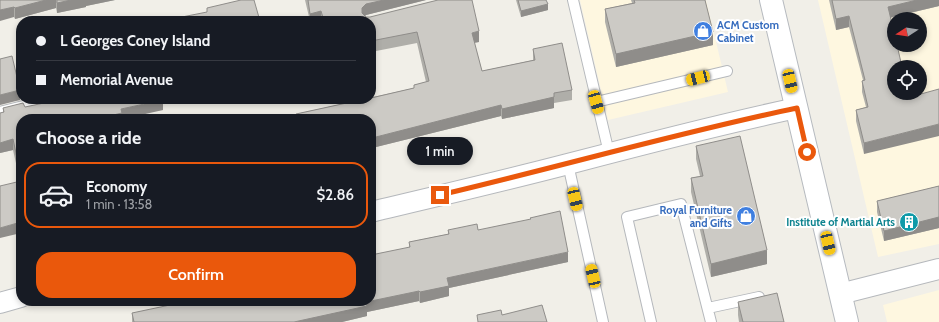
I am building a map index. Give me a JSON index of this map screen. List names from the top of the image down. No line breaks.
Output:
{"places":{"shop":["ACM Custom Cabinet","Royal Furniture and Gifts"],"building":["Institute of Martial Arts"]},"north":"left","page":{"banner":["L Georges Coney Island","Memorial Avenue"],"heading":"Choose a ride","bubble":"1 min","list":[{"name":"Economy","note":"1 min · 13:58","value":"$2.86"}],"buttons":"Confirm"}}
